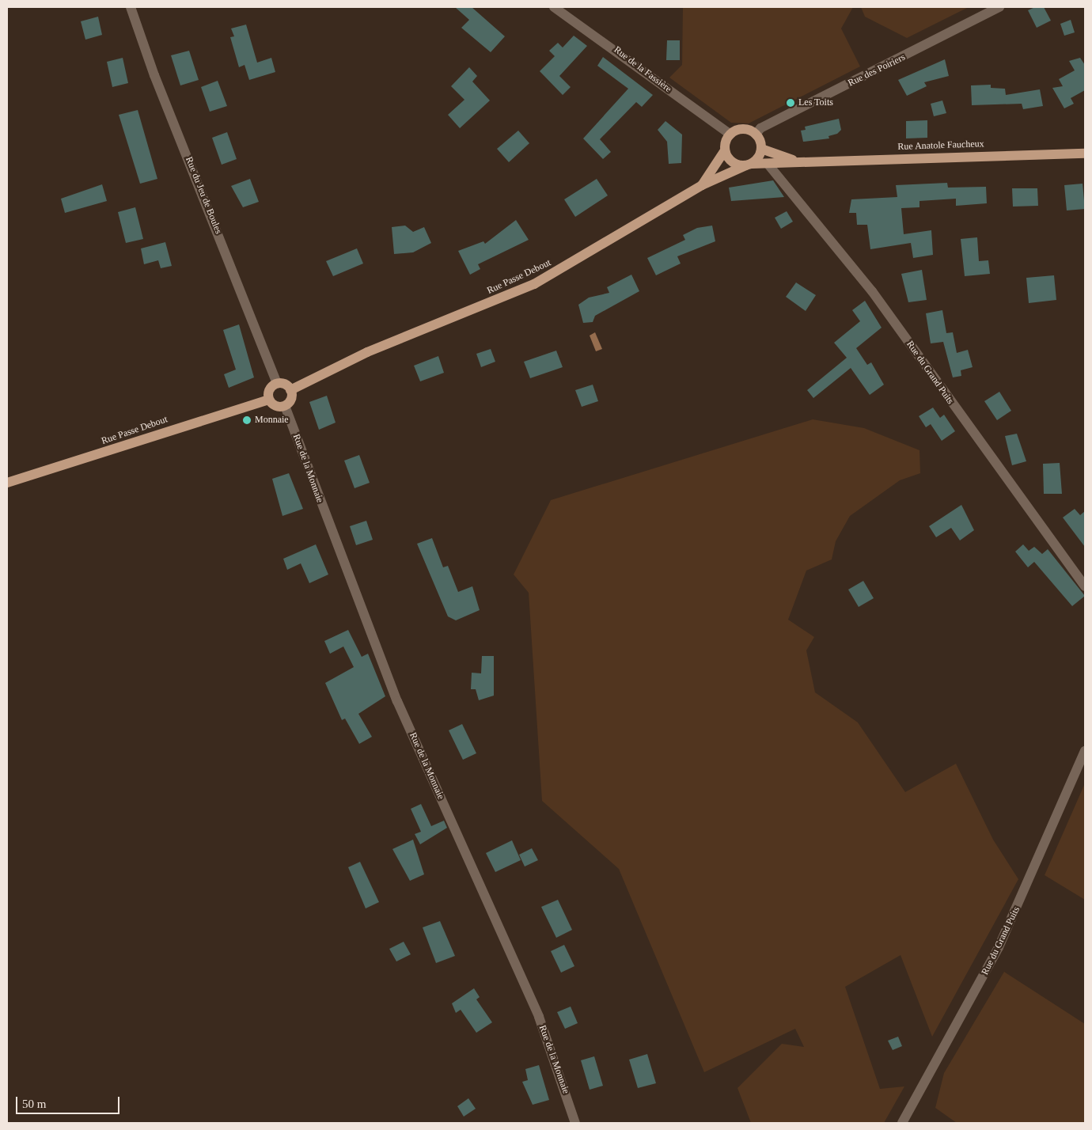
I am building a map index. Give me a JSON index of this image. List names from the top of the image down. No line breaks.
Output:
{"streets":{"main road":["Rue Anatole Faucheux","Rue Passe Debout"],"street":["Rue de la Fassière","Rue des Poiriers","Rue du Jeu de Boules","Rue du Grand Puits","Rue de la Monnaie"]},"crossings":[["Rue de la Fassière","Rue des Poiriers"],["Rue de la Fassière","Rue Anatole Faucheux"],["Rue de la Fassière","Rue Passe Debout"],["Rue des Poiriers","Rue Anatole Faucheux"],["Rue des Poiriers","Rue Passe Debout"],["Rue Anatole Faucheux","Rue Passe Debout"],["Rue Anatole Faucheux","Rue du Grand Puits"],["Rue du Jeu de Boules","Rue Passe Debout"],["Rue du Jeu de Boules","Rue de la Monnaie"],["Rue Passe Debout","Rue de la Monnaie"]],"places":["Les Toits","Monnaie"],"scale_bar":"50 m"}
